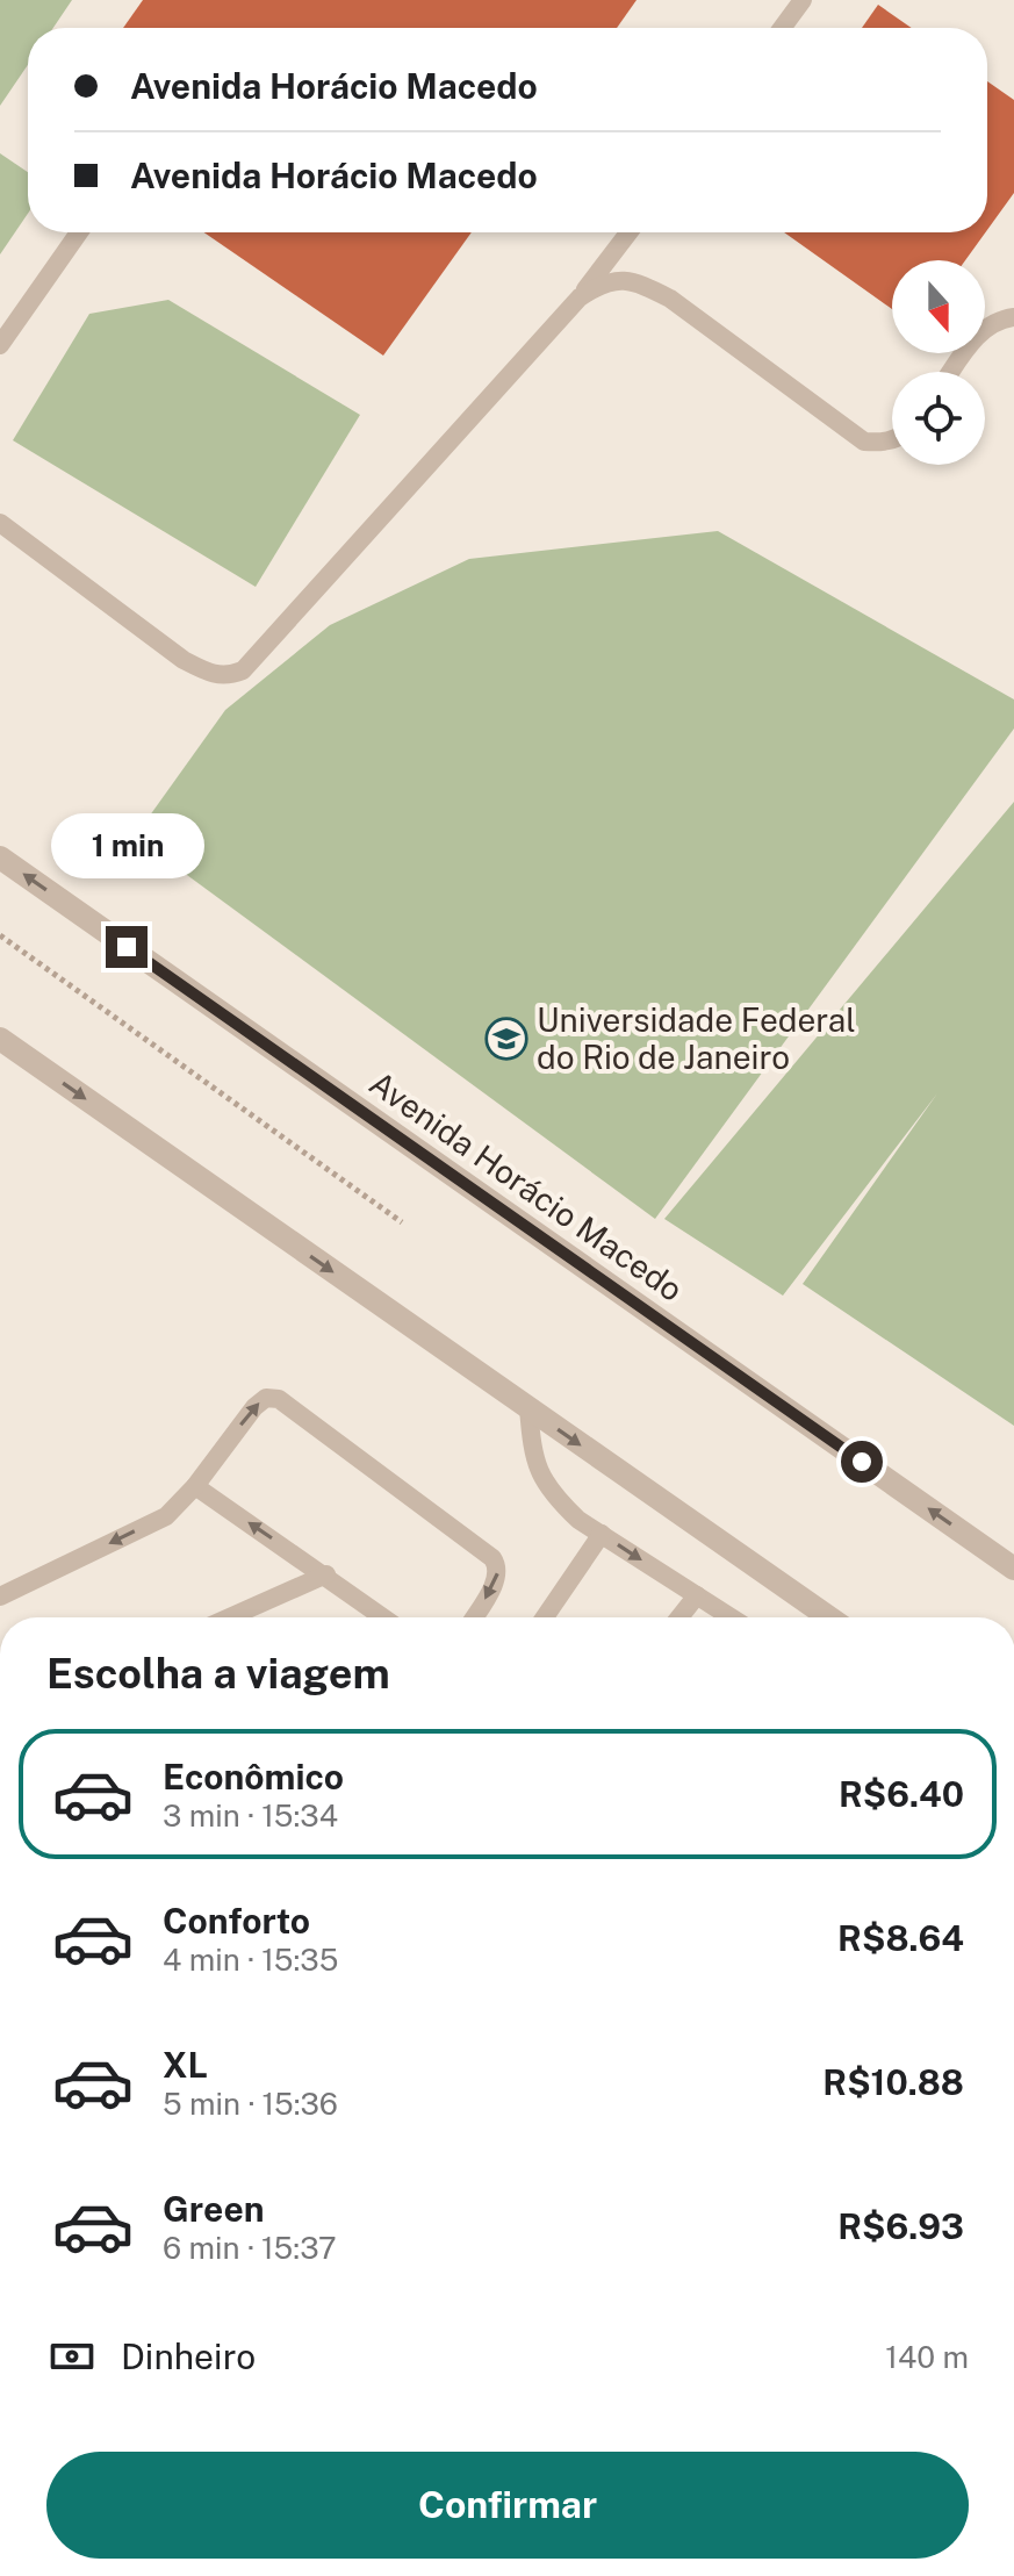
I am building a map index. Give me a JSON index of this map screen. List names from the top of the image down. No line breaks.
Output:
{"streets":{"street":["Avenida Horácio Macedo"]},"places":{"school or university":["Universidade Federal do Rio de Janeiro"]},"north":"bottom","page":{"banner":["Avenida Horácio Macedo","Avenida Horácio Macedo"],"bubble":"1 min","heading":"Escolha a viagem","list":[{"name":"Econômico","note":"3 min · 15:34","value":"R$6.40"},{"name":"Conforto","note":"4 min · 15:35","value":"R$8.64"},{"name":"XL","note":"5 min · 15:36","value":"R$10.88"},{"name":"Green","note":"6 min · 15:37","value":"R$6.93"}],"pay":["Dinheiro","140 m"],"buttons":"Confirmar"}}
